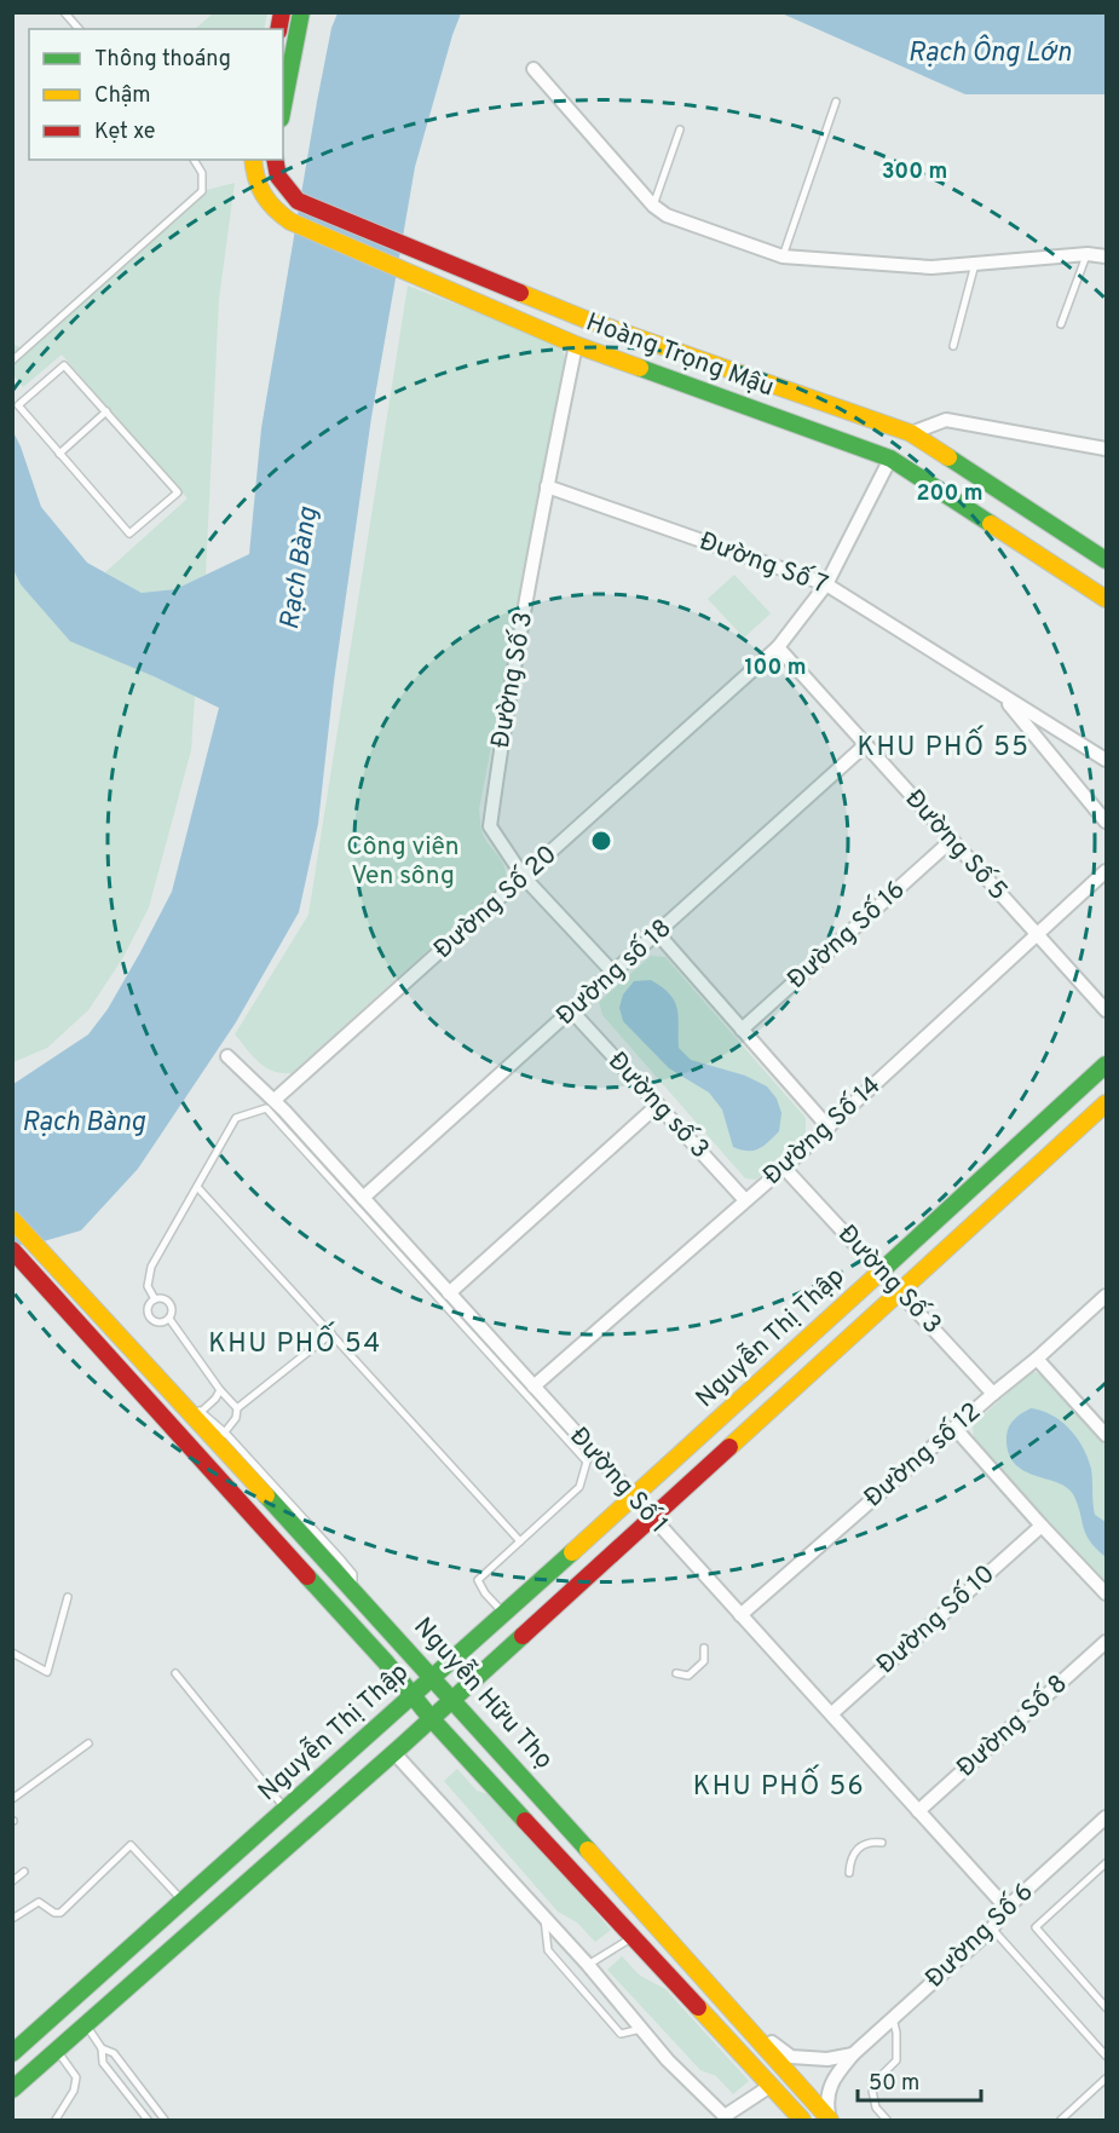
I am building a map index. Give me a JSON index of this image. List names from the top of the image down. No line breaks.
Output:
{"streets":{"main road":["Hoàng Trọng Mậu","Nguyễn Thị Thập","Nguyễn Hữu Thọ"],"street":["Đường Số 7","Đường Số 3","Đường Số 5","Đường Số 20","Đường Số 16","Đường số 18","Đường số 3","Đường Số 14","Đường số 12","Đường Số 1","Đường Số 10","Đường Số 8","Đường Số 6"]},"crossings":[["Hoàng Trọng Mậu","Đường Số 3"],["Hoàng Trọng Mậu","Đường Số 20"],["Đường Số 7","Đường Số 3"],["Đường Số 7","Đường Số 20"],["Đường Số 3","Đường Số 20"],["Đường Số 3","Đường số 18"],["Đường Số 3","Đường Số 14"],["Đường Số 3","Nguyễn Thị Thập"],["Đường Số 3","Đường số 12"],["Đường Số 5","Đường Số 20"],["Đường Số 5","Đường Số 16"],["Đường Số 5","Đường số 18"],["Đường Số 5","Đường Số 14"],["Đường Số 20","Đường Số 1"],["Đường số 18","Đường số 3"],["Đường số 18","Đường Số 1"],["Đường số 3","Đường Số 14"],["Đường Số 14","Đường Số 1"],["Nguyễn Thị Thập","Đường Số 1"],["Nguyễn Thị Thập","Nguyễn Hữu Thọ"],["Đường số 12","Đường Số 1"],["Đường Số 1","Đường Số 10"],["Đường Số 1","Đường Số 8"],["Đường Số 1","Đường Số 6"],["Nguyễn Hữu Thọ","Đường Số 6"]],"districts":["KHU PHỐ 55","KHU PHỐ 54","KHU PHỐ 56"],"water":["Rạch Ông Lớn","Rạch Bàng"],"parks":["Công viên Ven sông"],"legend":["Thông thoáng","Chậm","Kẹt xe"],"scale_bar":"50 m","rings":["300 m","200 m","100 m"]}
